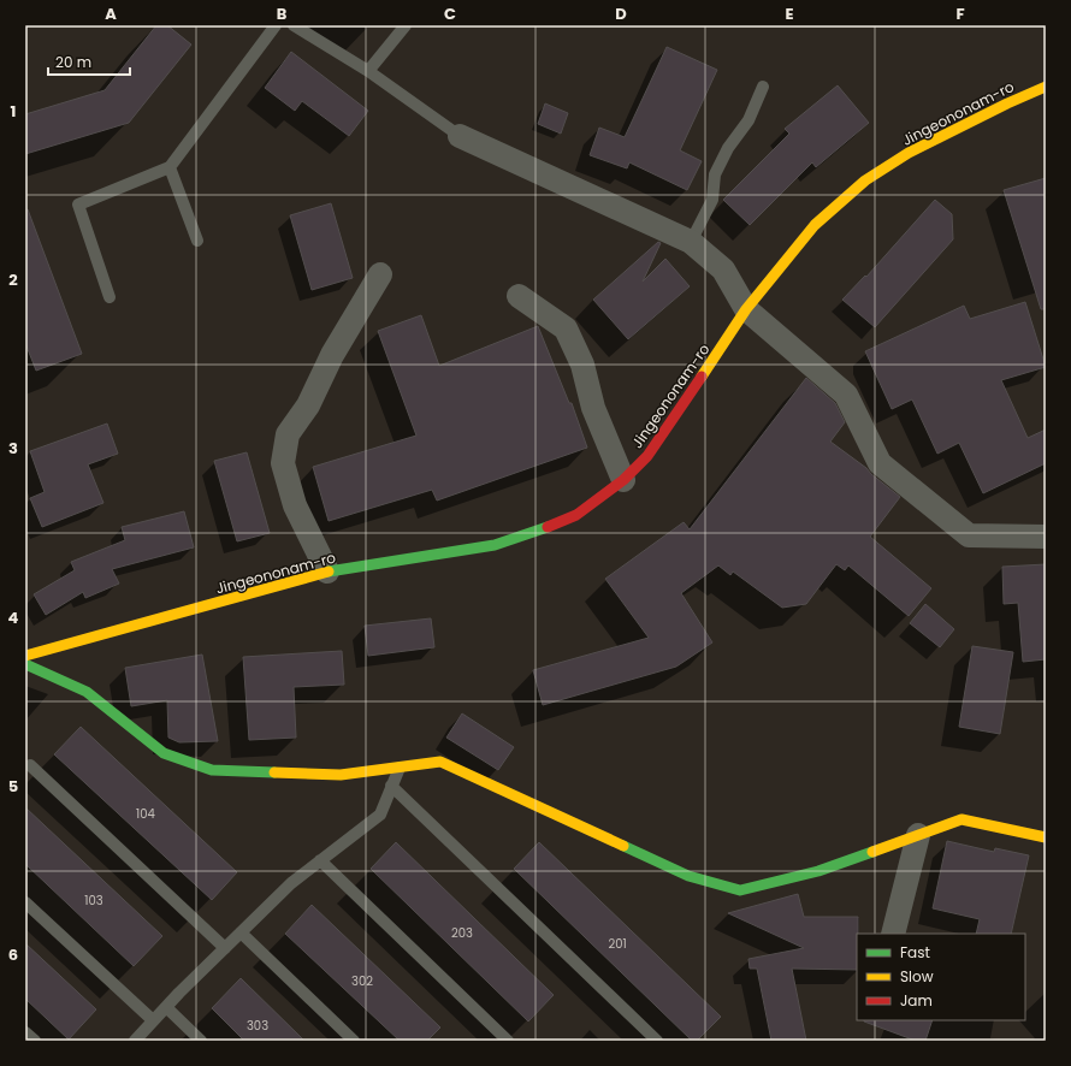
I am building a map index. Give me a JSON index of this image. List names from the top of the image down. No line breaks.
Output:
{"streets":{"main road":["Jingeononam-ro"]},"house_numbers":["104","103","203","201","302","303"],"legend":["Fast","Slow","Jam"],"scale_bar":"20 m","grid":{"columns":["A","B","C","D","E","F"],"rows":["1","2","3","4","5","6"]}}
